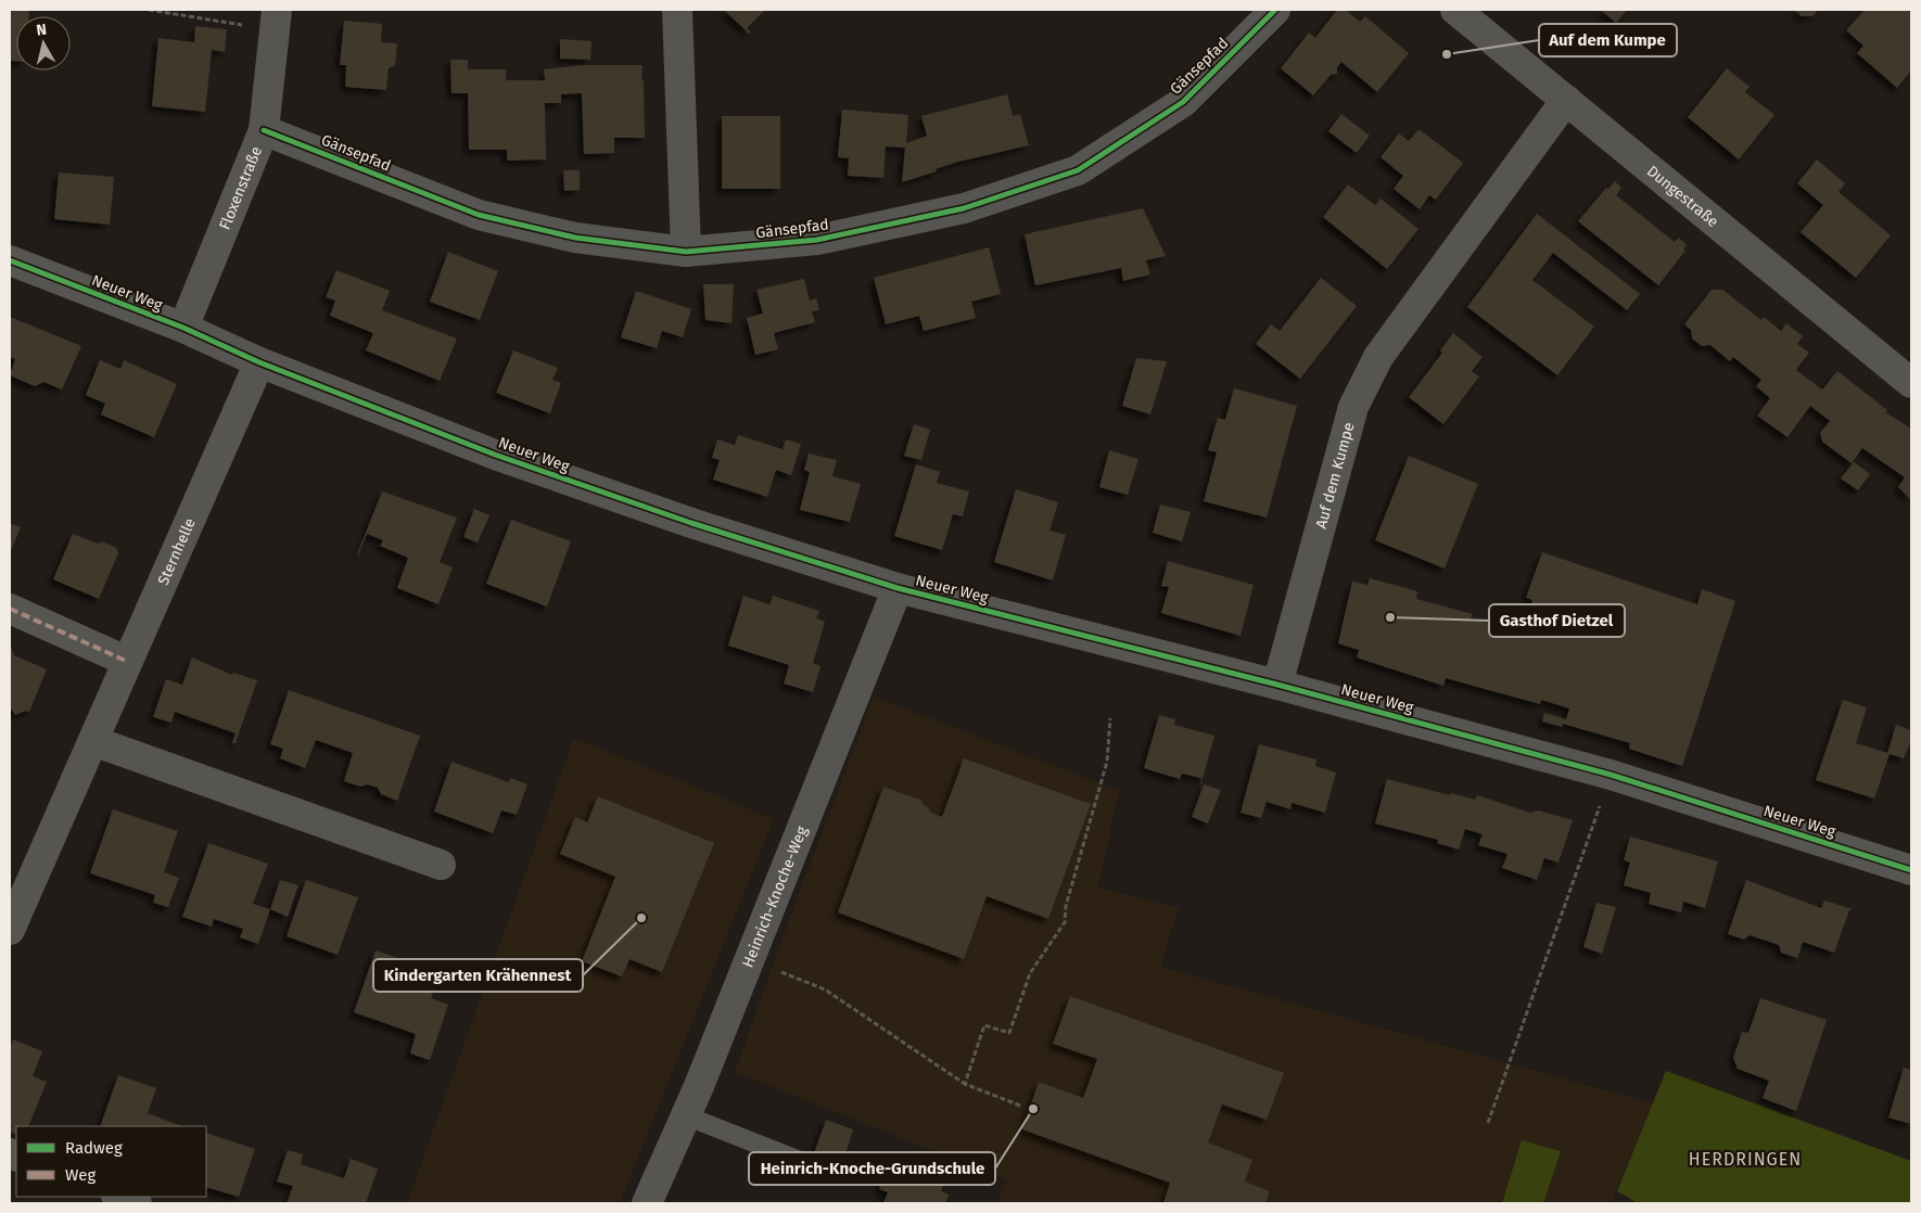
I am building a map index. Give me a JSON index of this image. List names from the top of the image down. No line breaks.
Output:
{"streets":{"street":["Gänsepfad","Floxenstraße","Dungestraße","Neuer Weg","Auf dem Kumpe","Sternhelle","Heinrich-Knoche-Weg"]},"crossings":[["Gänsepfad","Floxenstraße"],["Floxenstraße","Neuer Weg"],["Dungestraße","Auf dem Kumpe"],["Neuer Weg","Auf dem Kumpe"],["Neuer Weg","Sternhelle"],["Neuer Weg","Heinrich-Knoche-Weg"]],"districts":["HERDRINGEN"],"places":["Auf dem Kumpe","Gasthof Dietzel","Kindergarten Krähennest","Heinrich-Knoche-Grundschule"],"legend":["Radweg","Weg"],"north":"top"}
